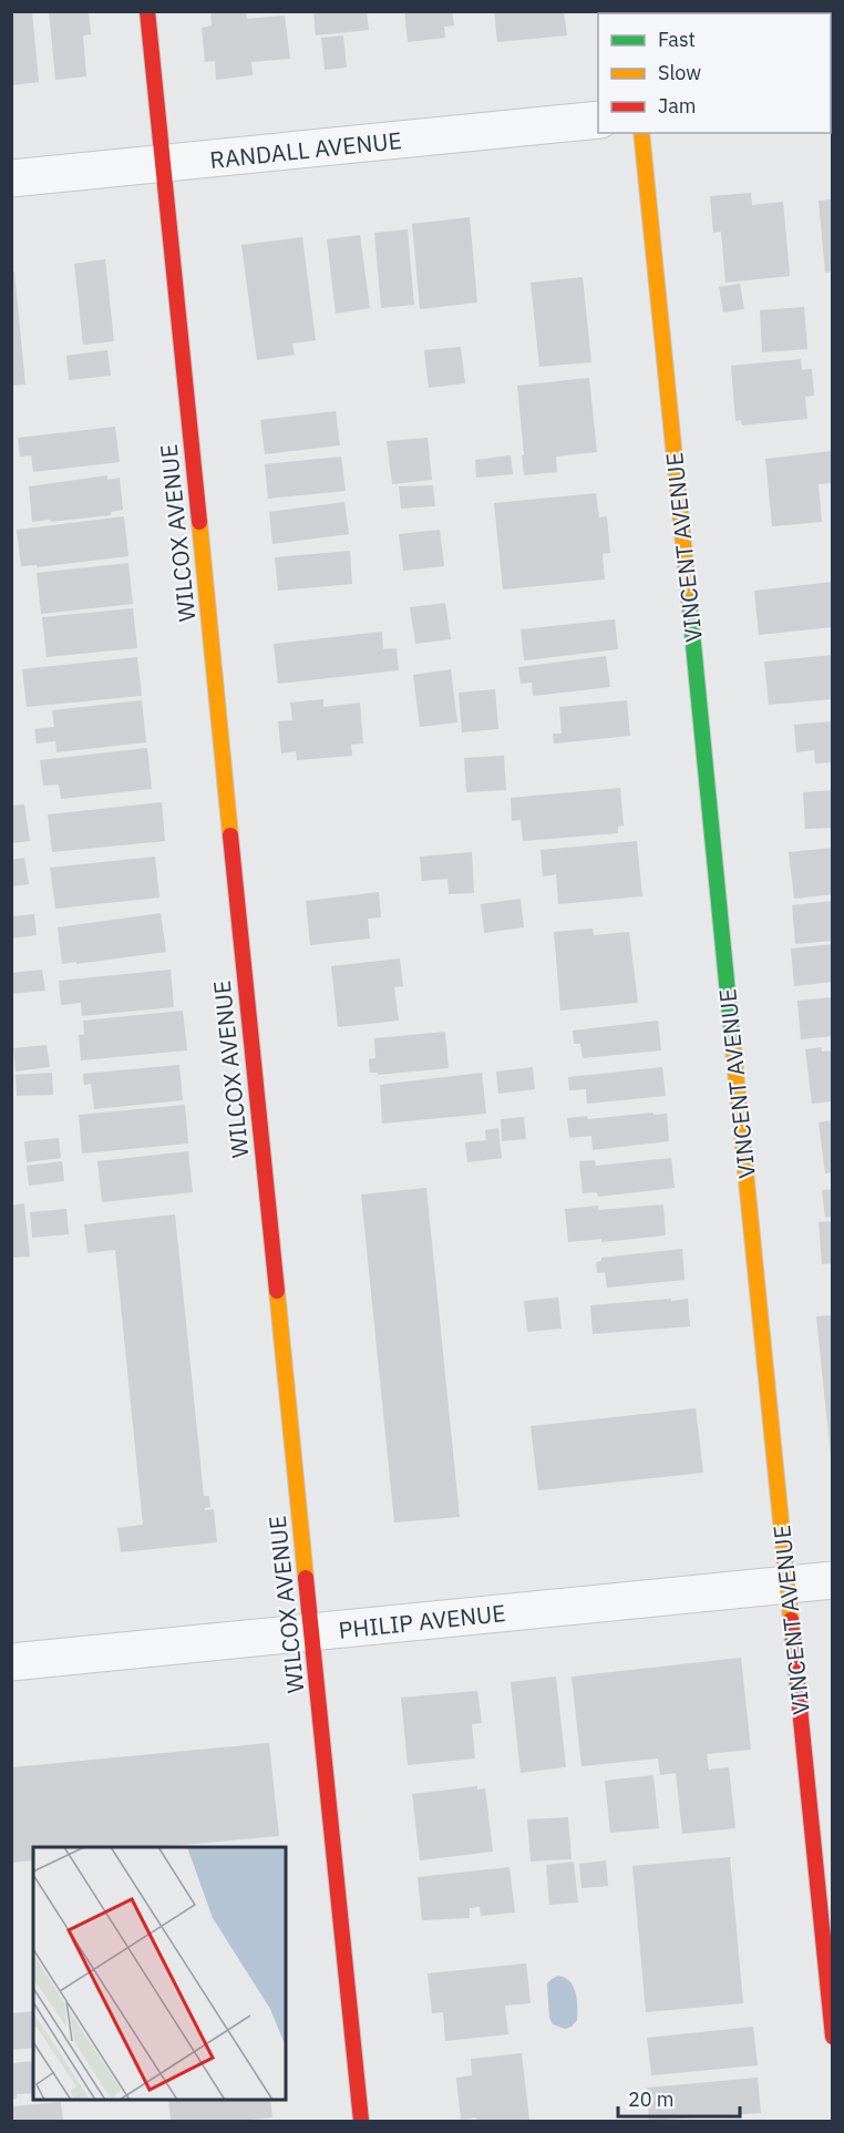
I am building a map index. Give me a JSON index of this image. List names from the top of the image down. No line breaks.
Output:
{"streets":{"street":["RANDALL AVENUE","WILCOX AVENUE","VINCENT AVENUE","PHILIP AVENUE"]},"crossings":[["RANDALL AVENUE","WILCOX AVENUE"],["WILCOX AVENUE","PHILIP AVENUE"],["VINCENT AVENUE","PHILIP AVENUE"]],"legend":["Fast","Slow","Jam"],"scale_bar":"20 m"}
